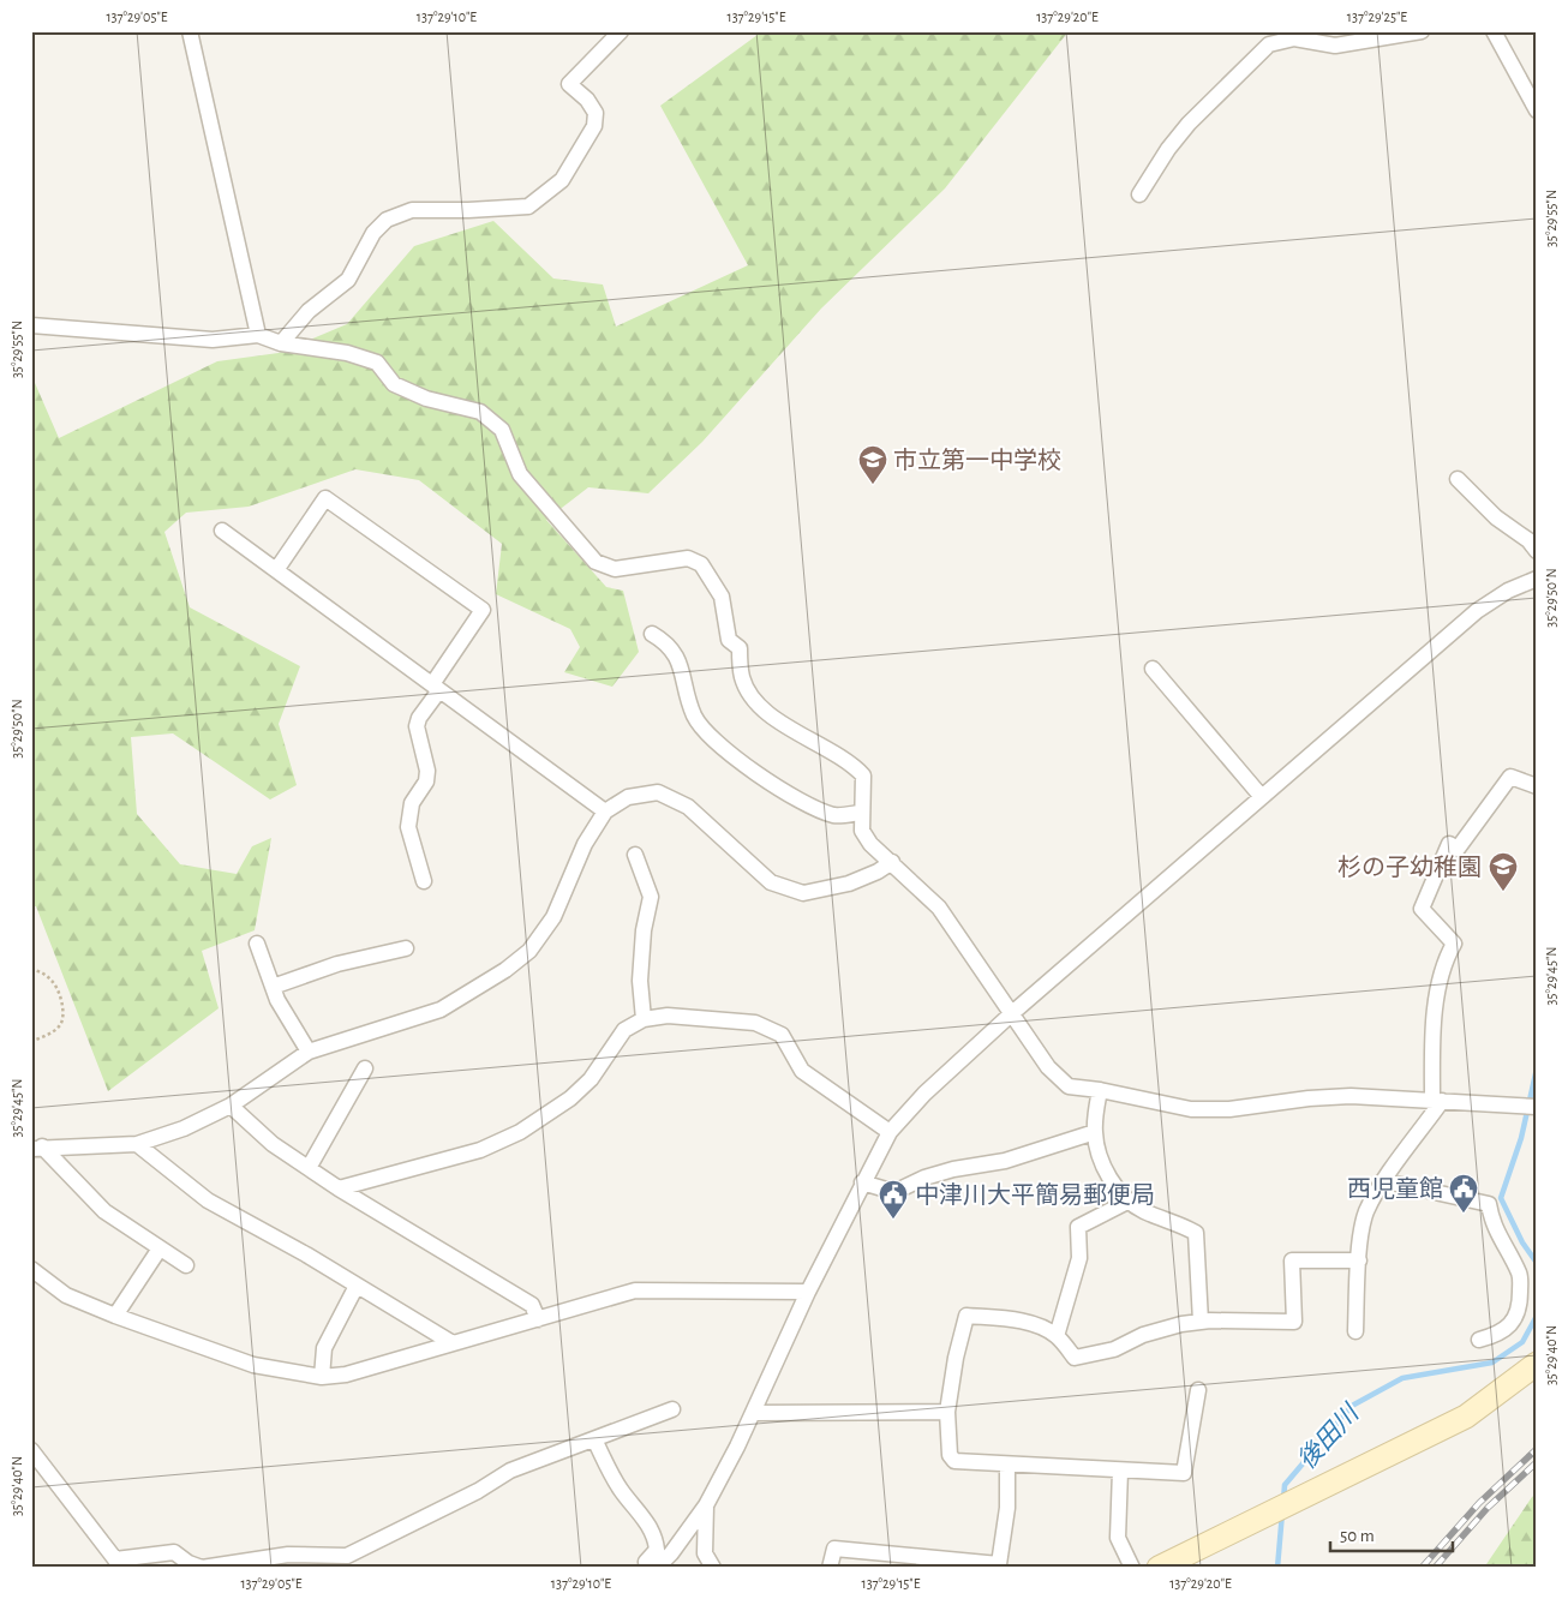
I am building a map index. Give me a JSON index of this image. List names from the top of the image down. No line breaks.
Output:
{"water":["後田川"],"places":{"school or university":["市立第一中学校","杉の子幼稚園"],"public building":["西児童館","中津川大平簡易郵便局"]},"scale_bar":"50 m","coordinates":["137°29'05\"E","137°29'10\"E","137°29'15\"E","137°29'20\"E","137°29'25\"E","35°29'55\"N","35°29'50\"N","35°29'45\"N","35°29'40\"N"]}
